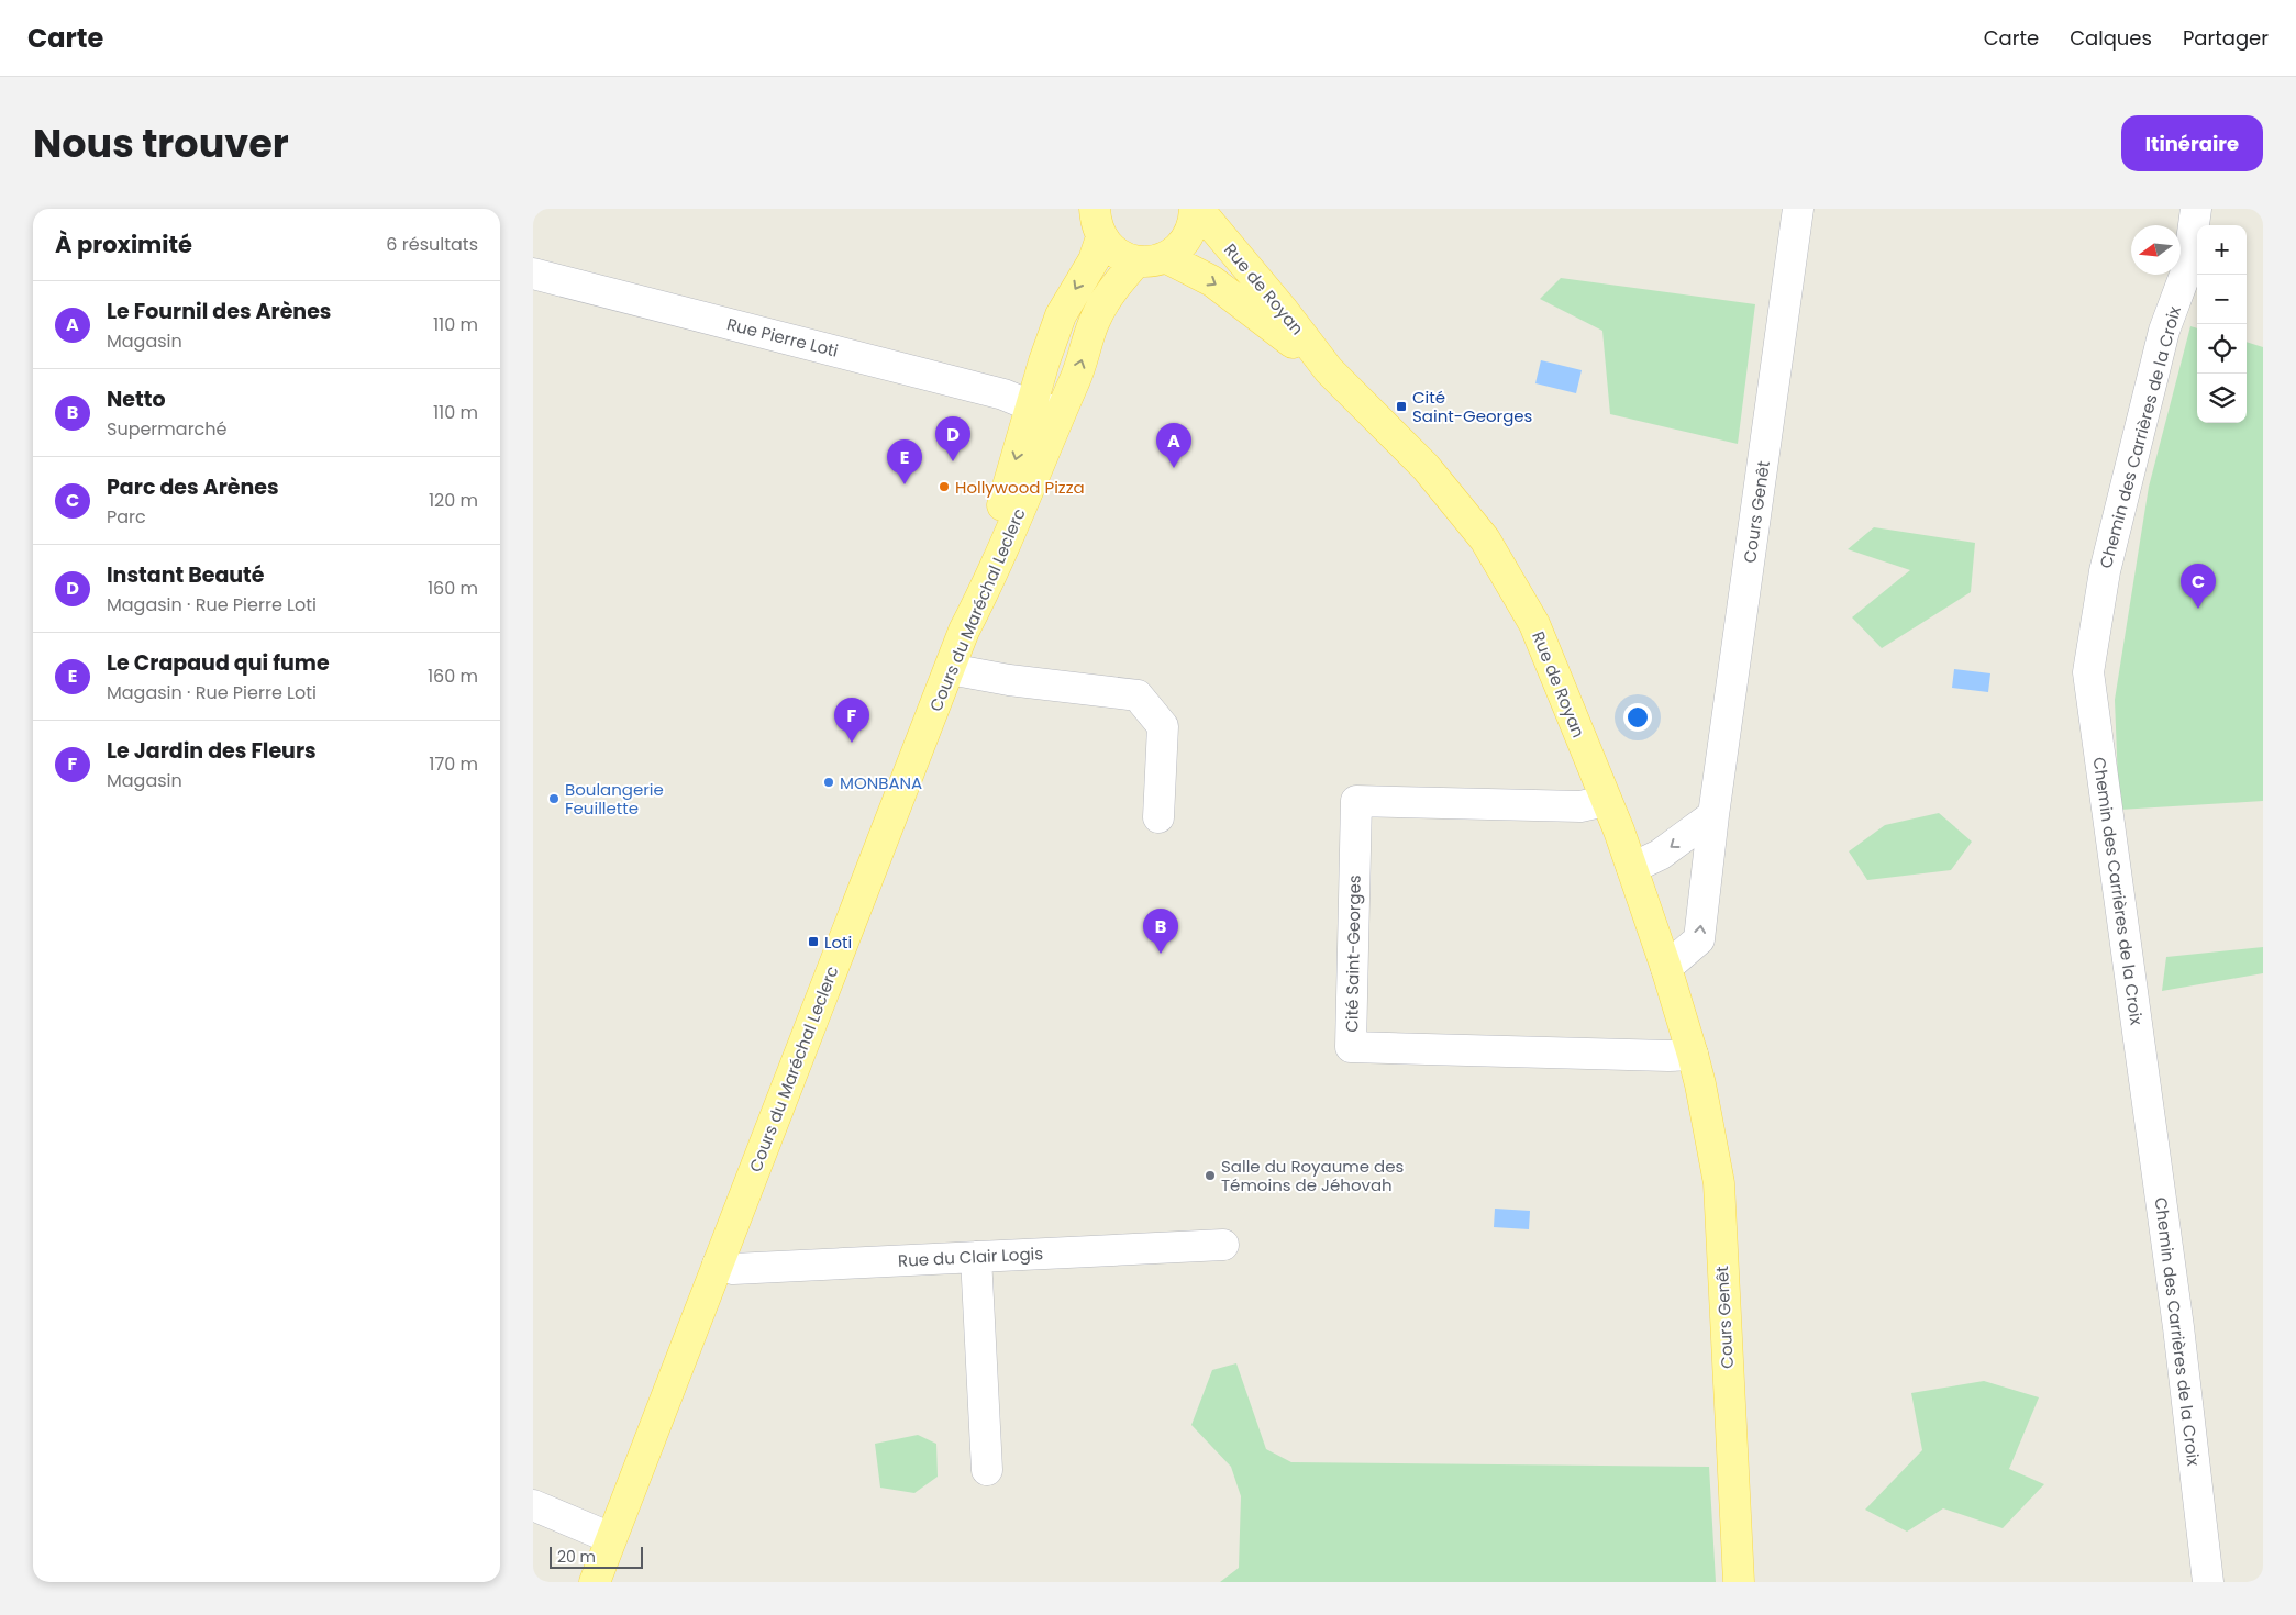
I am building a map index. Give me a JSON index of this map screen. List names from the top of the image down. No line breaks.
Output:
{"streets":{"main road":["Rue de Royan","Cours Genêt","Cours du Maréchal Leclerc"],"street":["Rue Pierre Loti","Chemin des Carrières de la Croix","Cité Saint-Georges","Rue du Clair Logis"]},"crossings":[["Rue de Royan","Cours Genêt"],["Rue de Royan","Cours du Maréchal Leclerc"],["Rue de Royan","Cité Saint-Georges"],["Rue Pierre Loti","Cours du Maréchal Leclerc"],["Cours Genêt","Cité Saint-Georges"],["Cours du Maréchal Leclerc","Rue du Clair Logis"]],"places":{"transit":["Cité Saint-Georges","Loti"],"other":["Hollywood Pizza","MONBANA","Boulangerie Feuillette","Salle du Royaume des Témoins de Jéhovah"]},"scale_bar":"20 m","north":"left","page":{"header":"Carte","nav":["Carte","Calques","Partager"],"title":"Nous trouver","buttons":"Itinéraire","heading":["À proximité","6 résultats"],"map_buttons":["+","−"],"list":[{"mark":"A","name":"Le Fournil des Arènes","note":"Magasin","value":"110 m"},{"mark":"B","name":"Netto","note":"Supermarché","value":"110 m"},{"mark":"C","name":"Parc des Arènes","note":"Parc","value":"120 m"},{"mark":"D","name":"Instant Beauté","note":"Magasin · Rue Pierre Loti","value":"160 m"},{"mark":"E","name":"Le Crapaud qui fume","note":"Magasin · Rue Pierre Loti","value":"160 m"},{"mark":"F","name":"Le Jardin des Fleurs","note":"Magasin","value":"170 m"}],"pins":["D","A","E","C","F","B"],"scale":"20 m"}}
